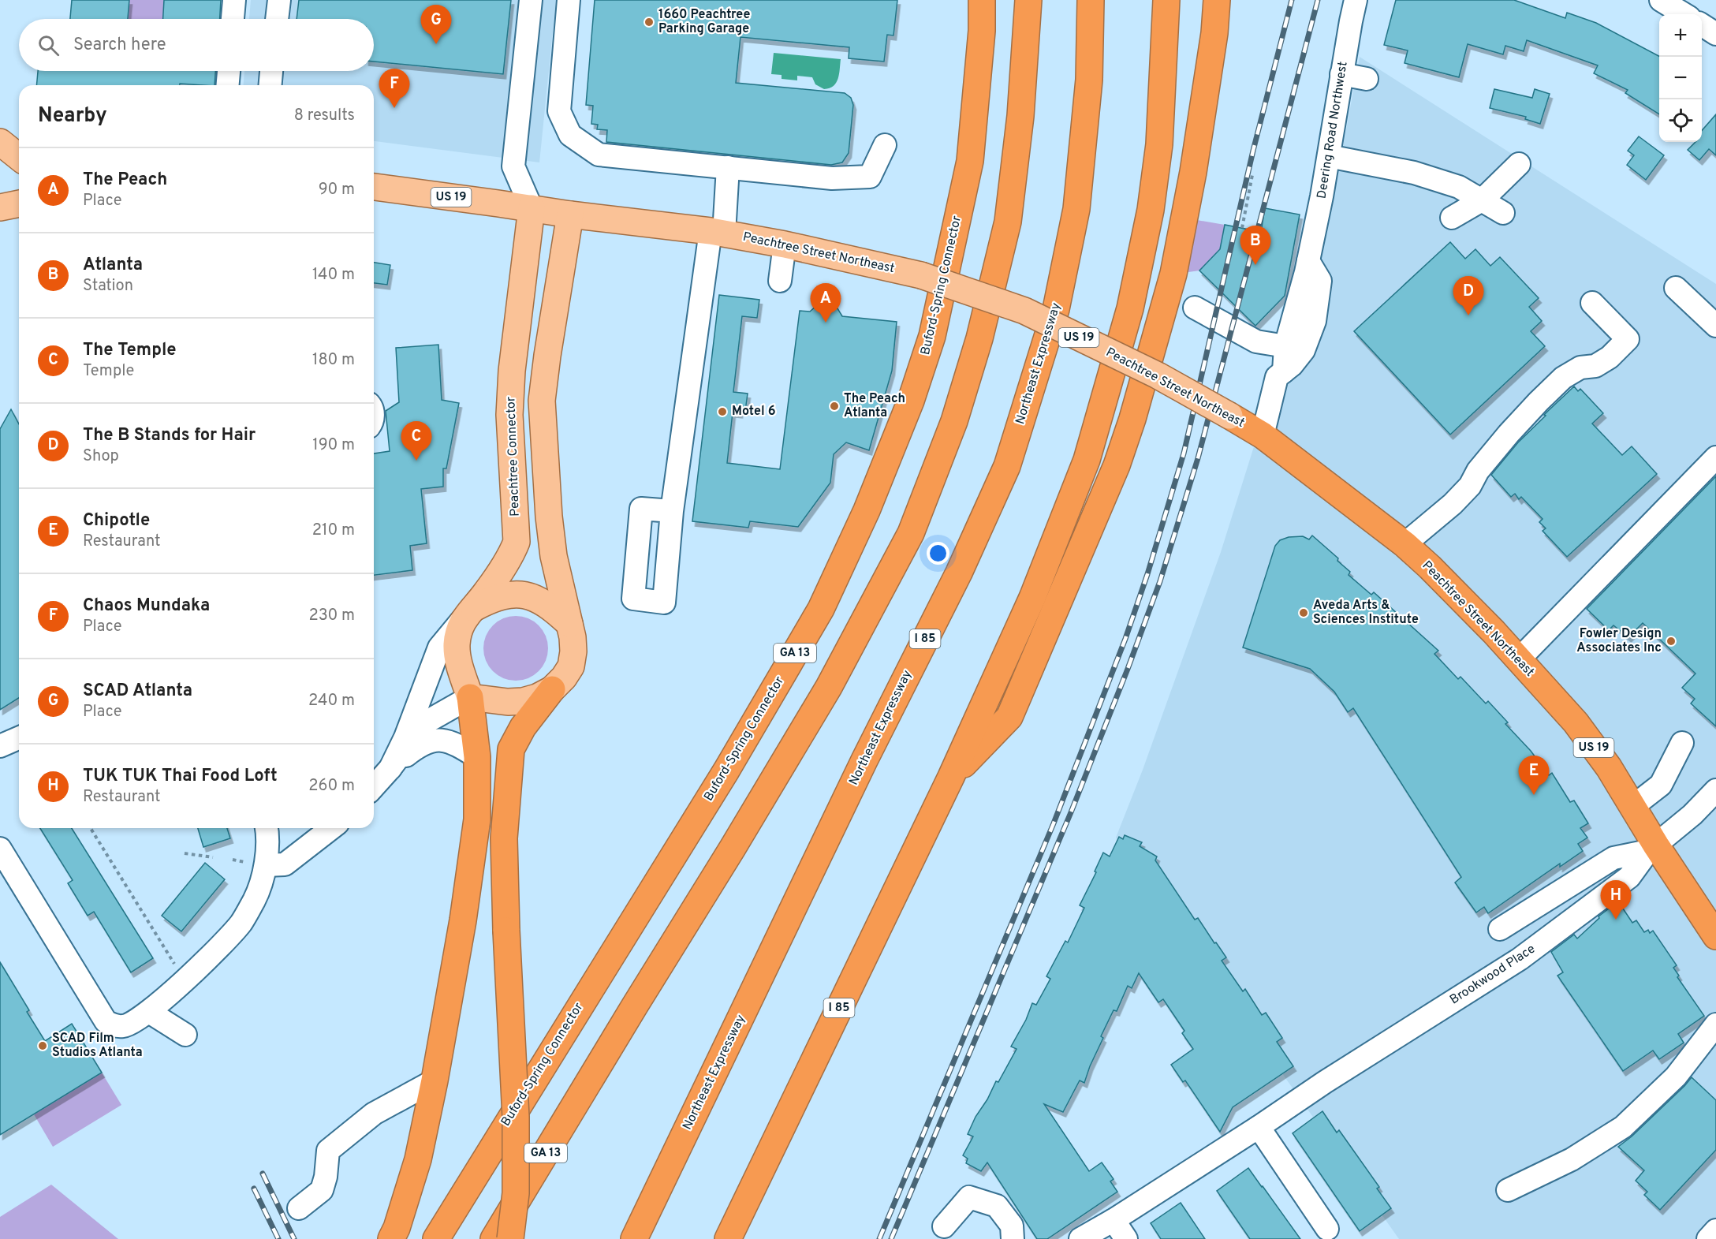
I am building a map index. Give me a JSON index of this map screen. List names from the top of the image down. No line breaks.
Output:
{"streets":{"highway":["US 19","Peachtree Street Northeast","Buford-Spring Connector","Northeast Expressway","I 85","GA 13"],"main road":["Peachtree Connector"],"street":["Deering Road Northwest","Brookwood Place"]},"crossings":[["Deering Road Northwest","Peachtree Street Northeast"],["Peachtree Street Northeast","Peachtree Connector"],["Peachtree Street Northeast","Brookwood Place"]],"places":["1660 Peachtree Parking Garage","The Peach Atlanta","Motel 6","Aveda Arts & Sciences Institute","Fowler Design Associates Inc","SCAD Film Studios Atlanta"],"page":{"pins":["G","F","B","D","A","C","E","H"],"map_buttons":["+","−"],"search":"Search here","heading":["Nearby","8 results"],"list":[{"mark":"A","name":"The Peach","note":"Place","value":"90 m"},{"mark":"B","name":"Atlanta","note":"Station","value":"140 m"},{"mark":"C","name":"The Temple","note":"Temple","value":"180 m"},{"mark":"D","name":"The B Stands for Hair","note":"Shop","value":"190 m"},{"mark":"E","name":"Chipotle","note":"Restaurant","value":"210 m"},{"mark":"F","name":"Chaos Mundaka","note":"Place","value":"230 m"},{"mark":"G","name":"SCAD Atlanta","note":"Place","value":"240 m"},{"mark":"H","name":"TUK TUK Thai Food Loft","note":"Restaurant","value":"260 m"}]}}
